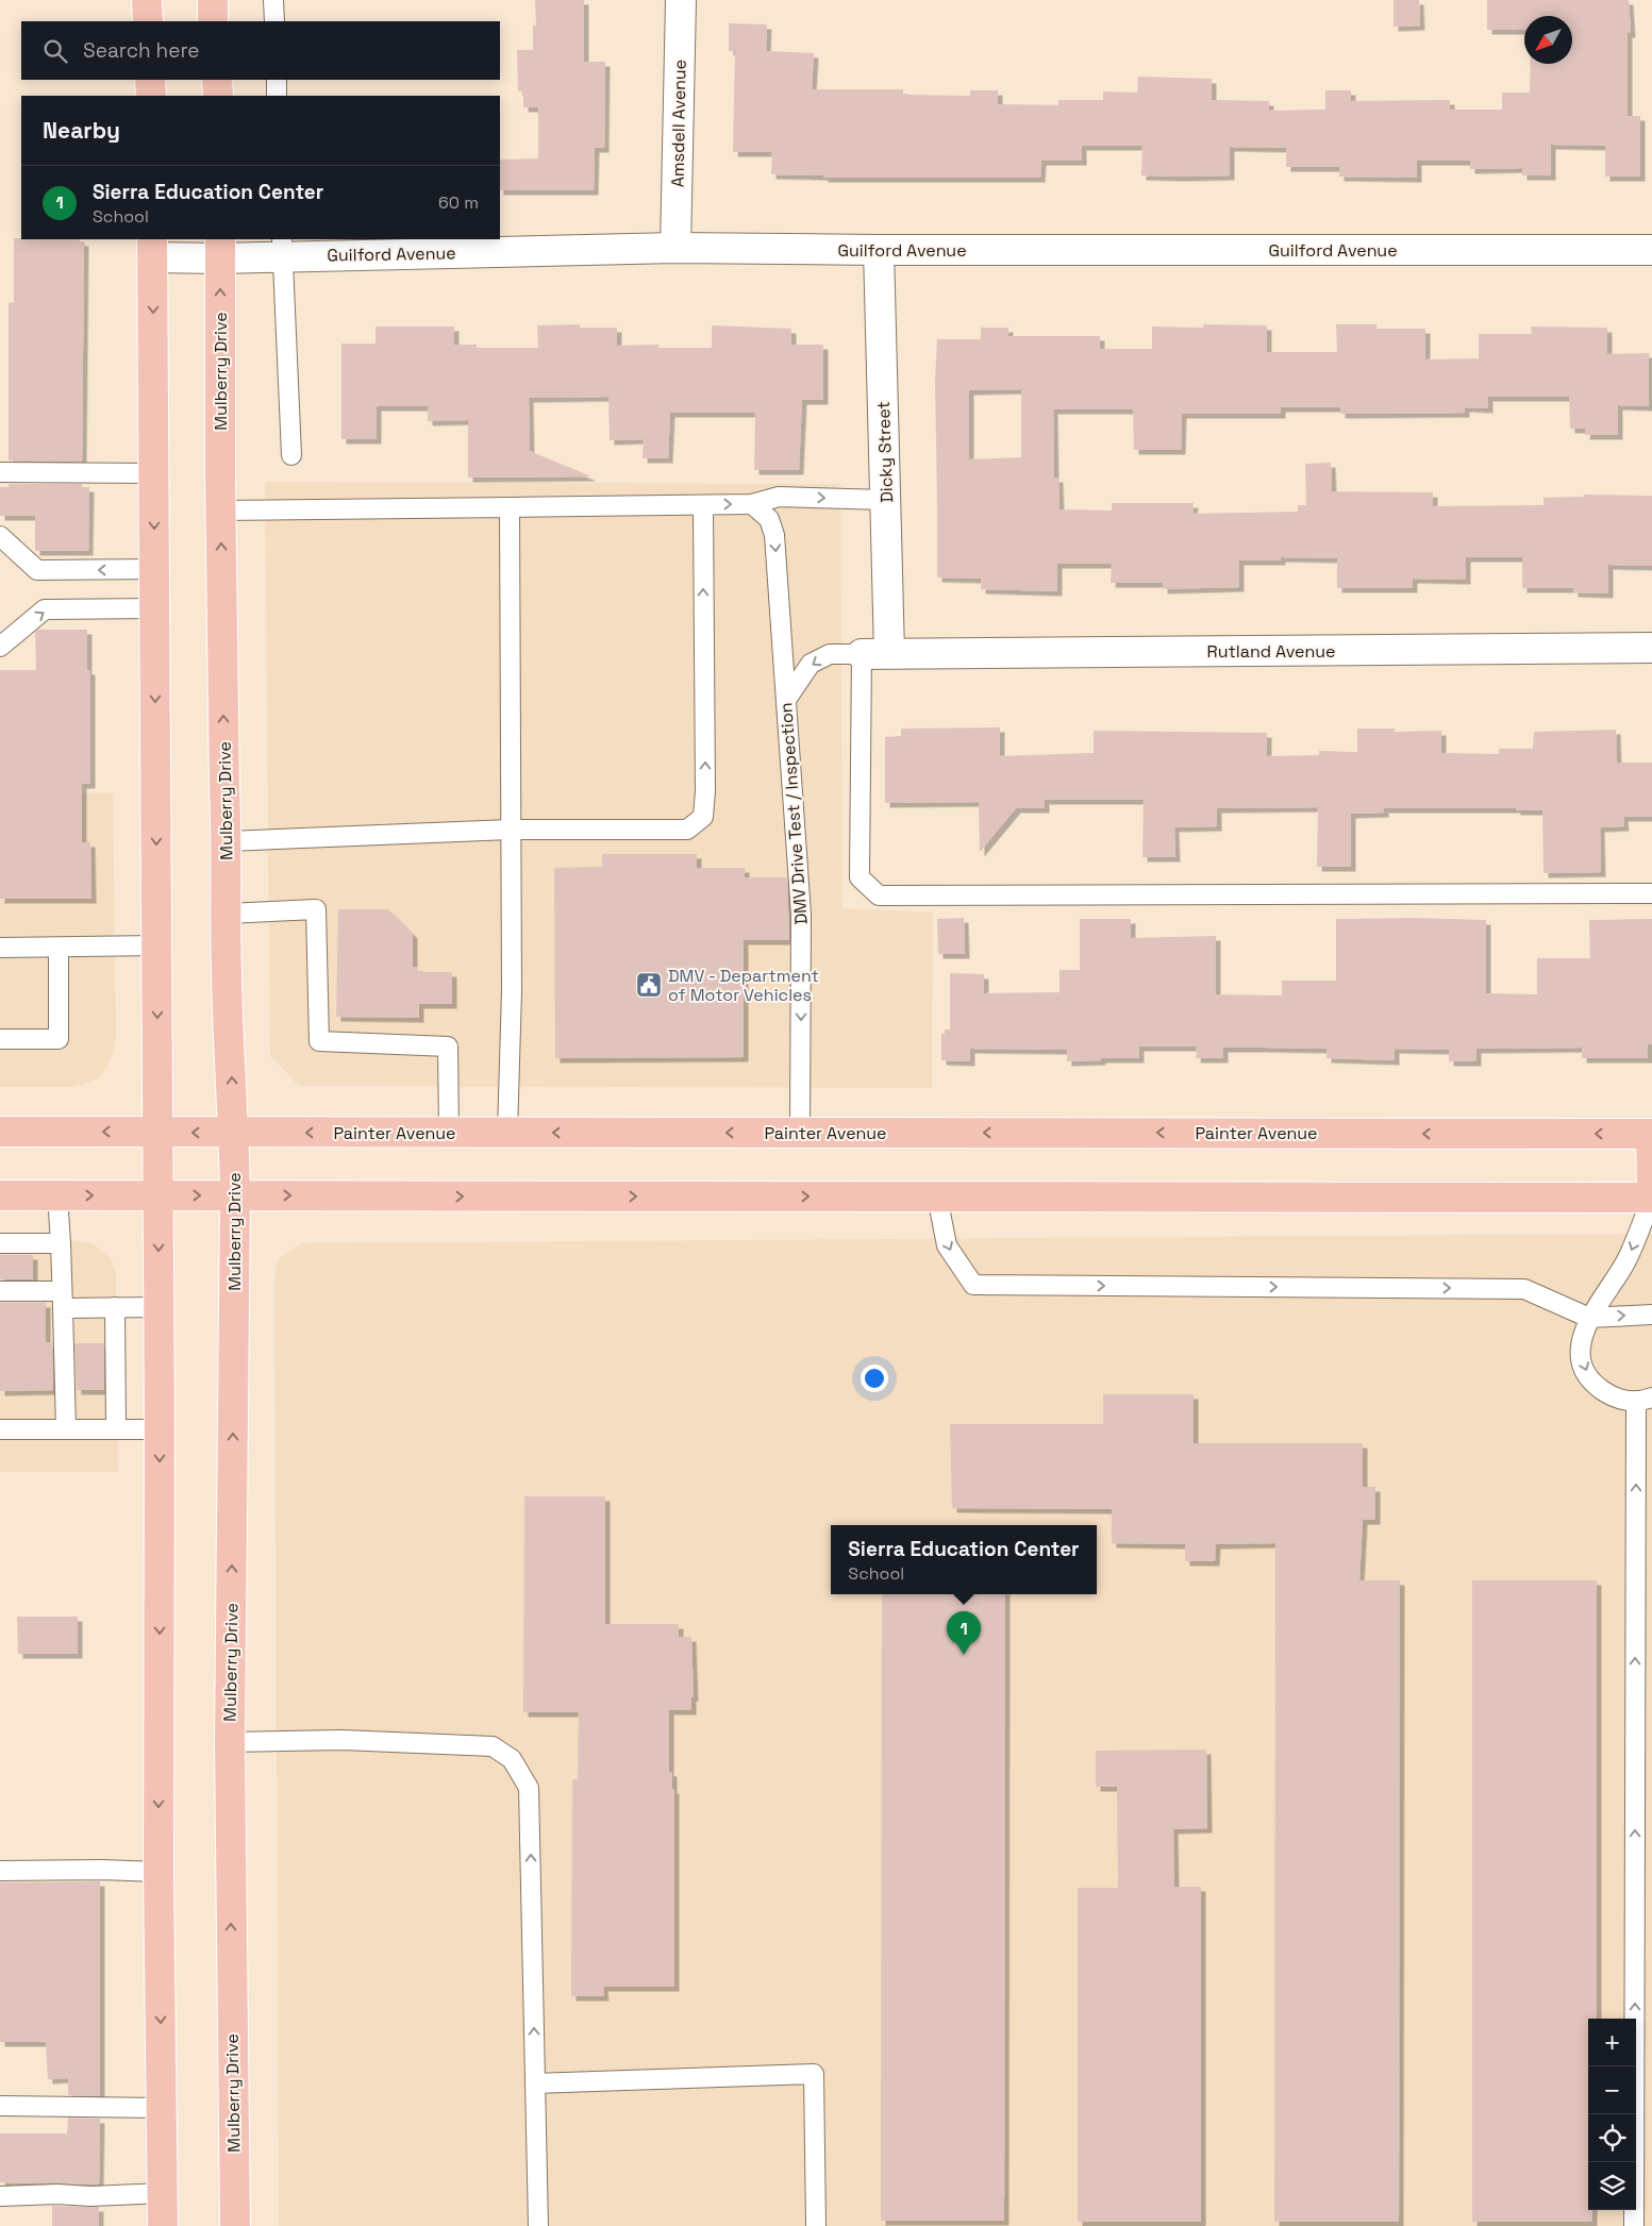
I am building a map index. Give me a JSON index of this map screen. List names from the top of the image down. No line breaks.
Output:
{"streets":{"main road":["Mulberry Drive","Painter Avenue"],"street":["Amsdell Avenue","Guilford Avenue","Dicky Street","Rutland Avenue"],"lane":["DMV Drive Test / Inspection"]},"crossings":[["Amsdell Avenue","Guilford Avenue"],["Guilford Avenue","Mulberry Drive"],["Guilford Avenue","Dicky Street"],["Mulberry Drive","Painter Avenue"],["Dicky Street","Rutland Avenue"],["DMV Drive Test / Inspection","Painter Avenue"]],"one_way":["DMV Drive Test / Inspection"],"places":{"public building":["DMV - Department of Motor Vehicles"]},"north":"bottom left","page":{"search":"Search here","heading":"Nearby","list":[{"mark":"1","name":"Sierra Education Center","note":"School","value":"60 m"}],"popup":["Sierra Education Center","School"],"pins":"1","map_buttons":["+","−"]}}
